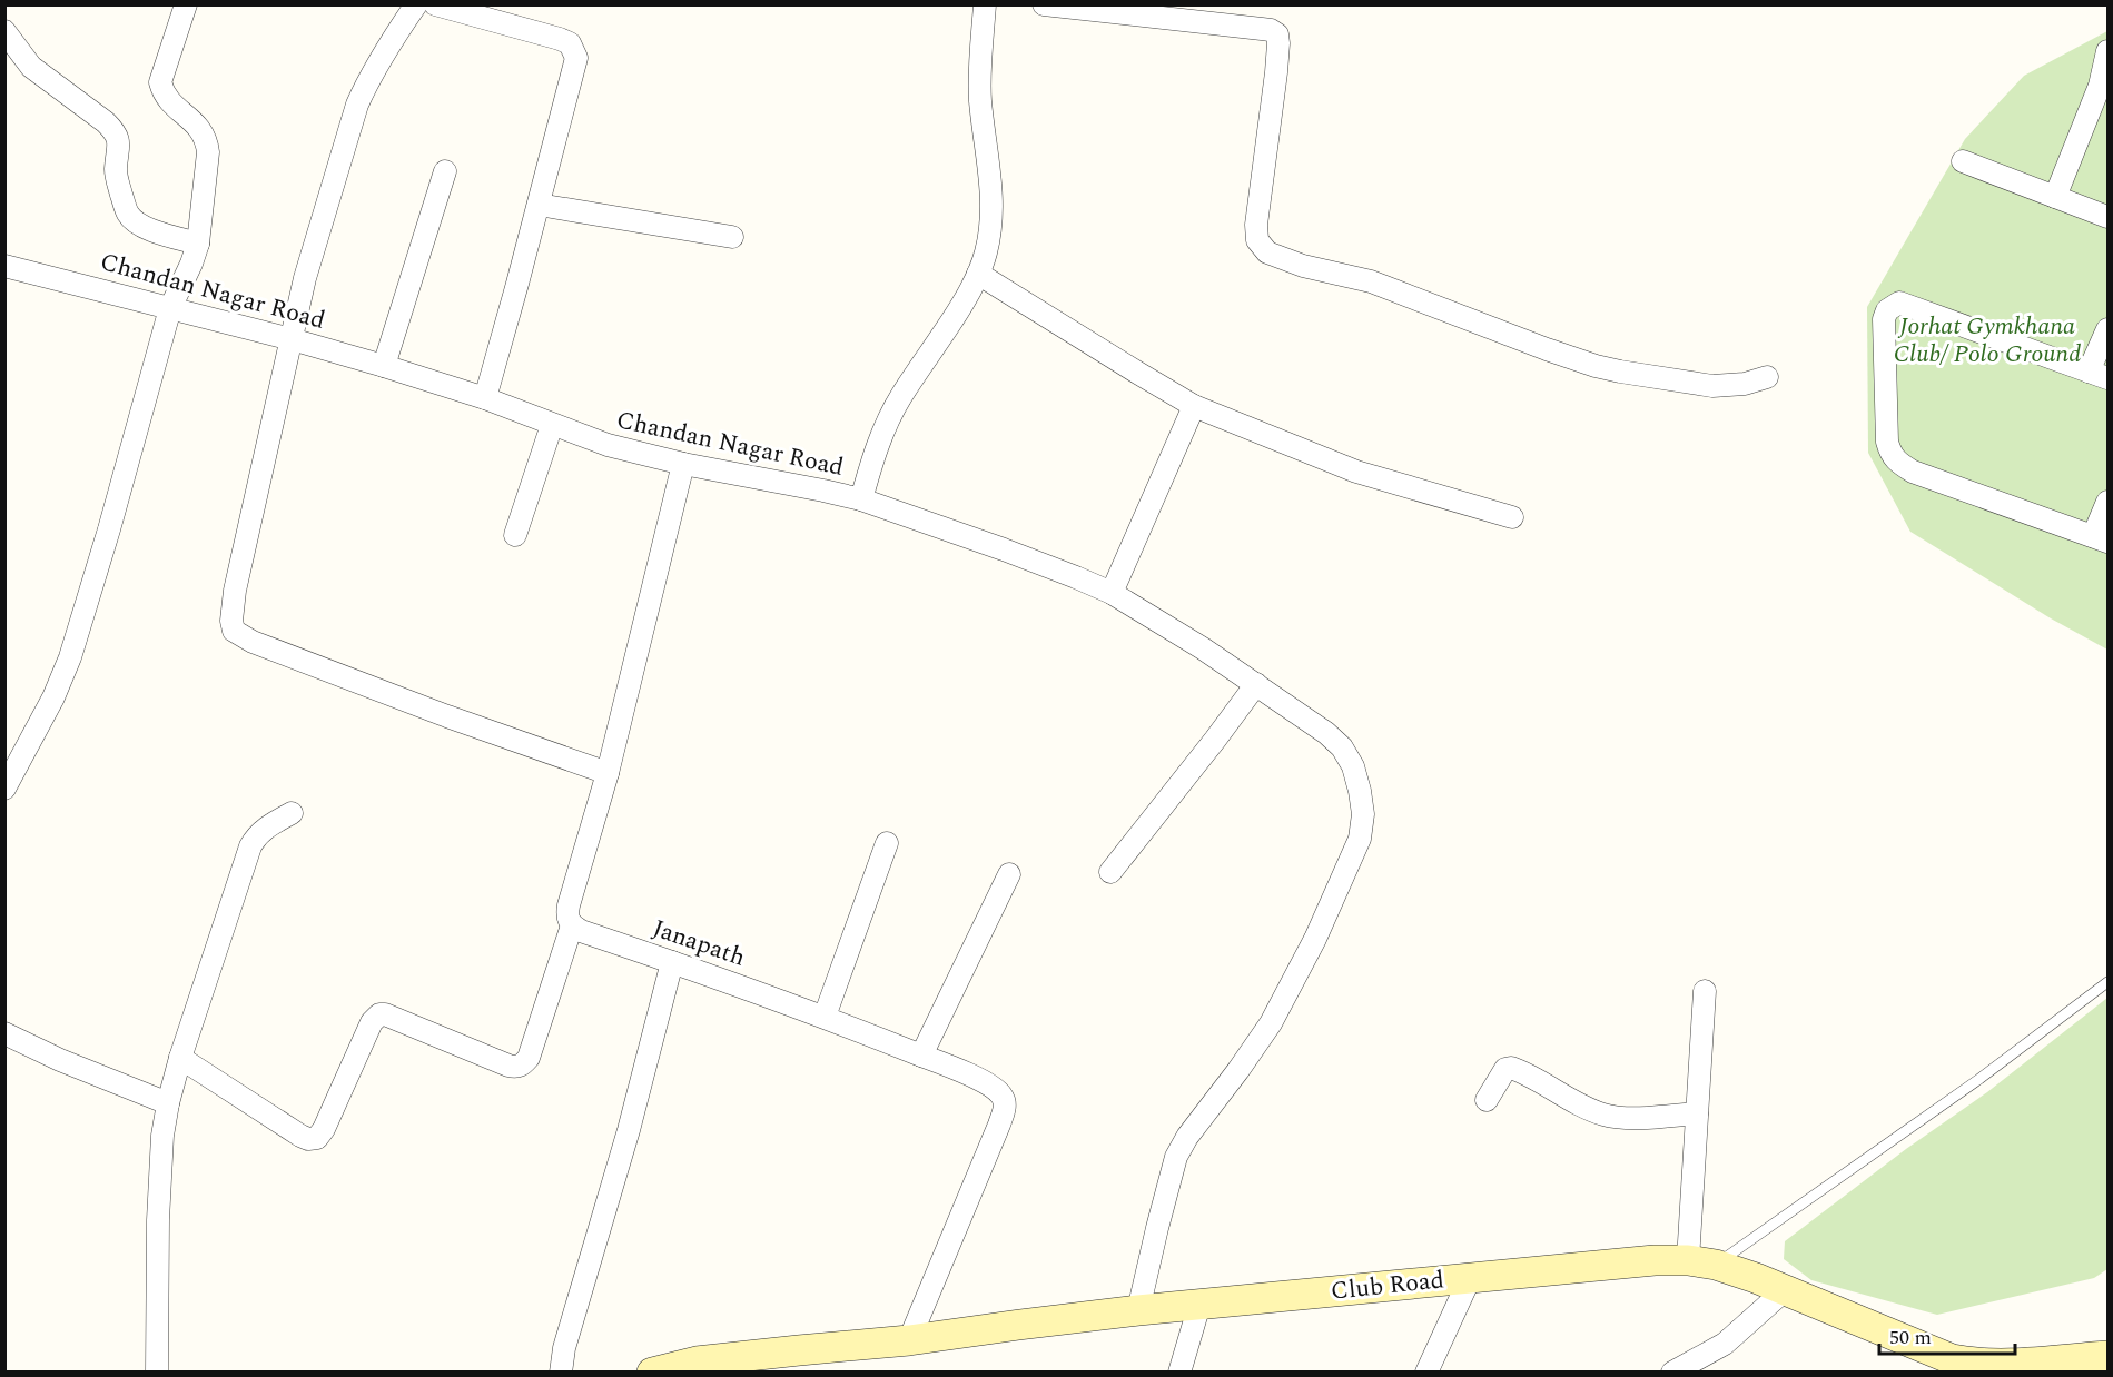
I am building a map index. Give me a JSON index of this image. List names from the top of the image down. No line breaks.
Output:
{"streets":{"street":["Chandan Nagar Road","Janapath","Club Road"]},"crossings":[["Janapath","Club Road"]],"parks":["Jorhat Gymkhana Club/ Polo Ground"],"scale_bar":"50 m"}
